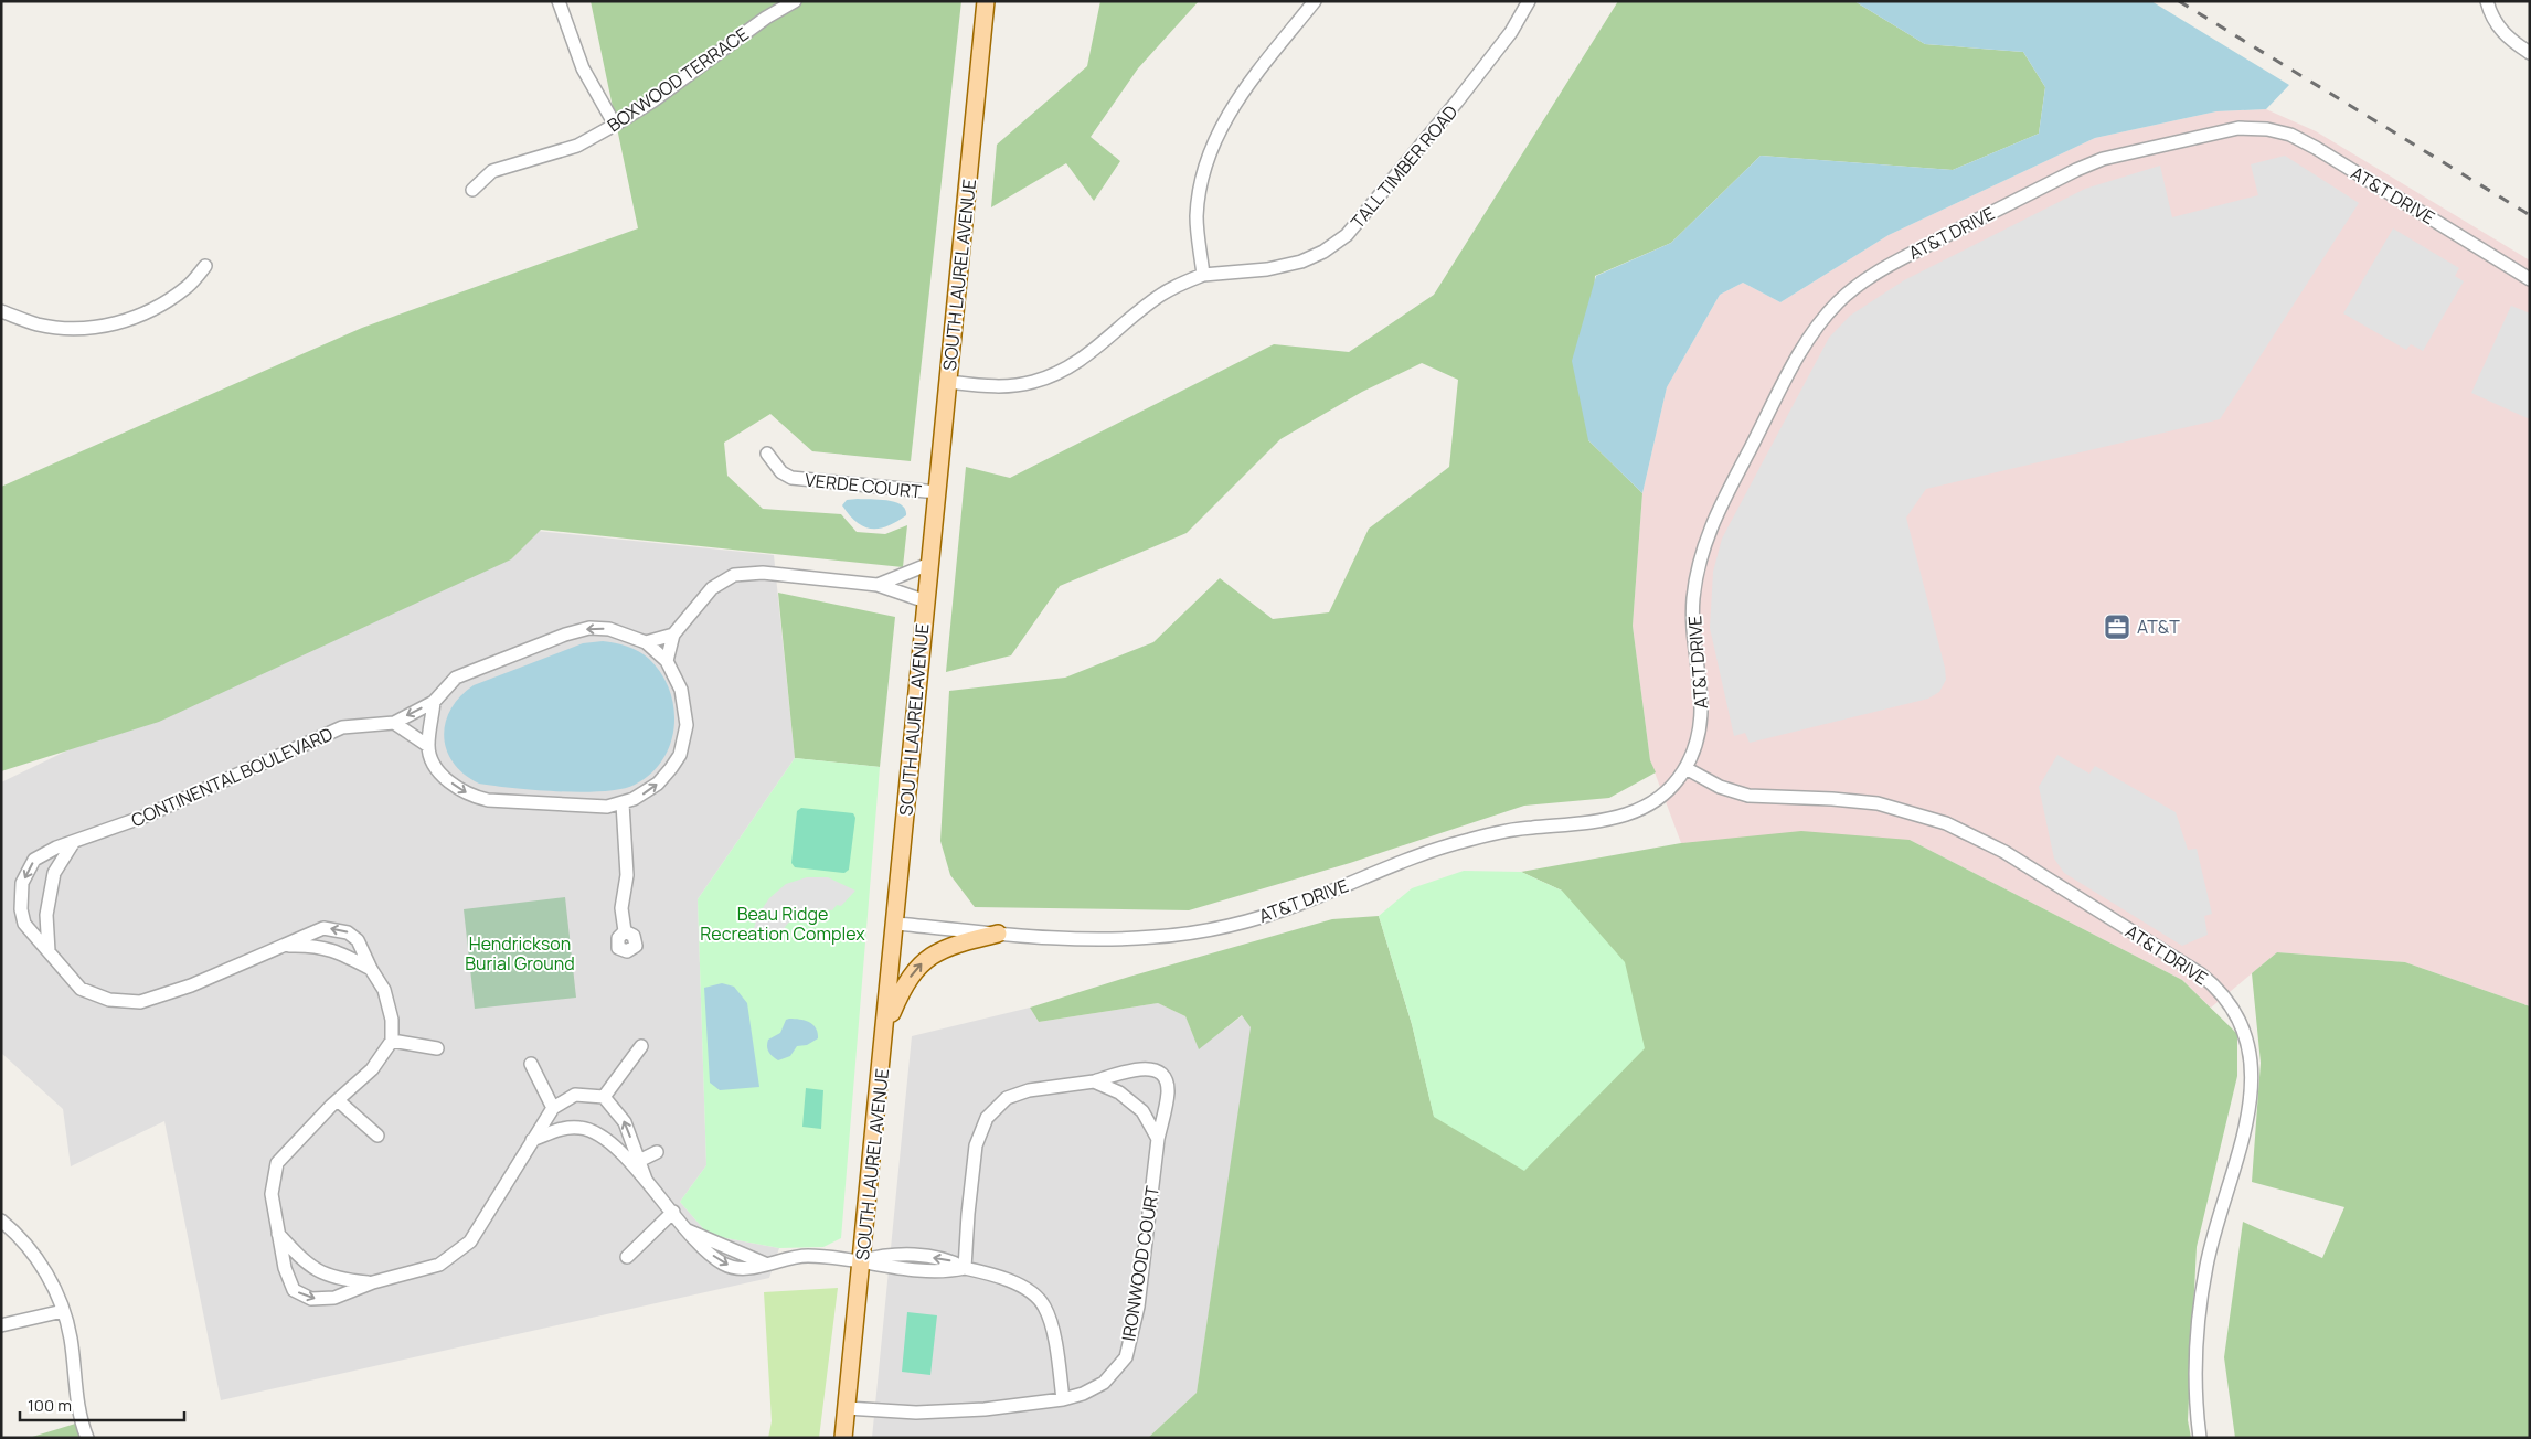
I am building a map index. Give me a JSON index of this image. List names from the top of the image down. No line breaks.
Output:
{"streets":{"main road":["SOUTH LAUREL AVENUE"],"street":["BOXWOOD TERRACE","TALL TIMBER ROAD","AT&T DRIVE","VERDE COURT","CONTINENTAL BOULEVARD","IRONWOOD COURT"]},"crossings":[["TALL TIMBER ROAD","SOUTH LAUREL AVENUE"],["AT&T DRIVE","SOUTH LAUREL AVENUE"],["SOUTH LAUREL AVENUE","VERDE COURT"],["SOUTH LAUREL AVENUE","IRONWOOD COURT"]],"parks":["Beau Ridge Recreation Complex","Hendrickson Burial Ground"],"places":{"office":["AT&T"]},"scale_bar":"100 m"}
